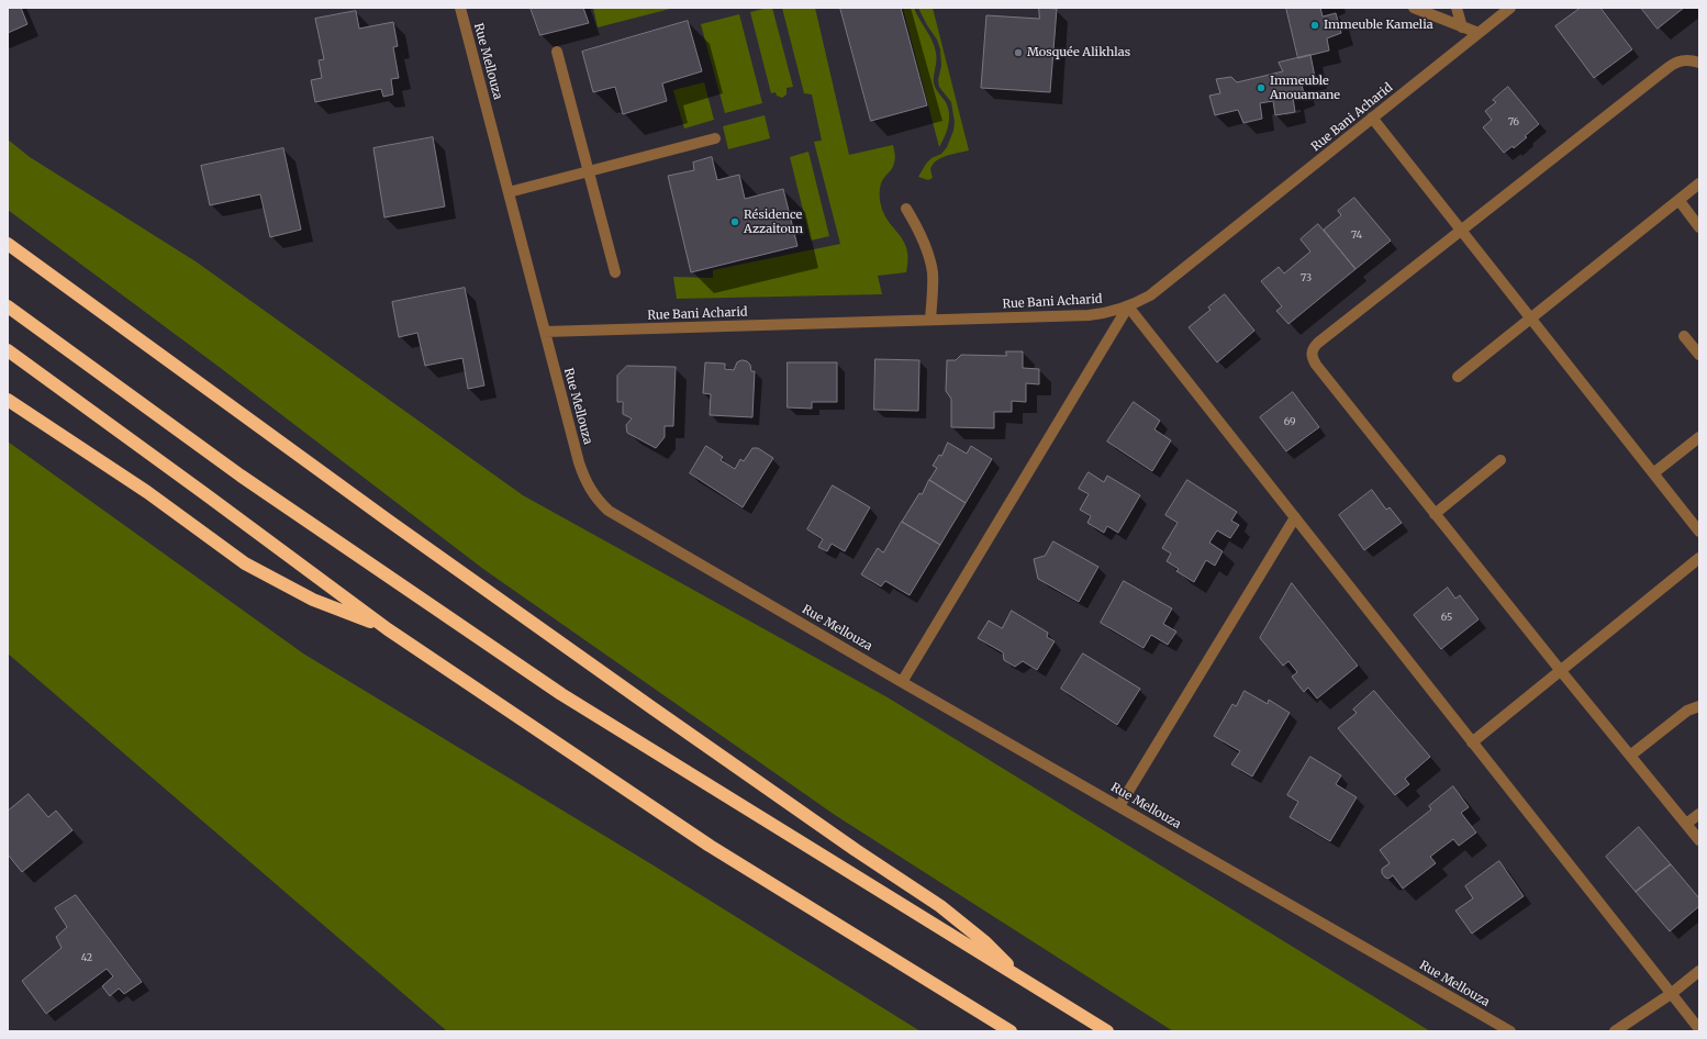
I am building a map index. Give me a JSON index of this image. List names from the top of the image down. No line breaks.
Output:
{"streets":{"street":["Rue Mellouza","Rue Bani Acharid"]},"crossings":[["Rue Mellouza","Rue Bani Acharid"]],"places":["Immeuble Kamelia","Mosquée Alikhlas","Immeuble Anouamane","Résidence Azzaitoun"],"house_numbers":["76","74","73","69","65","42"]}
